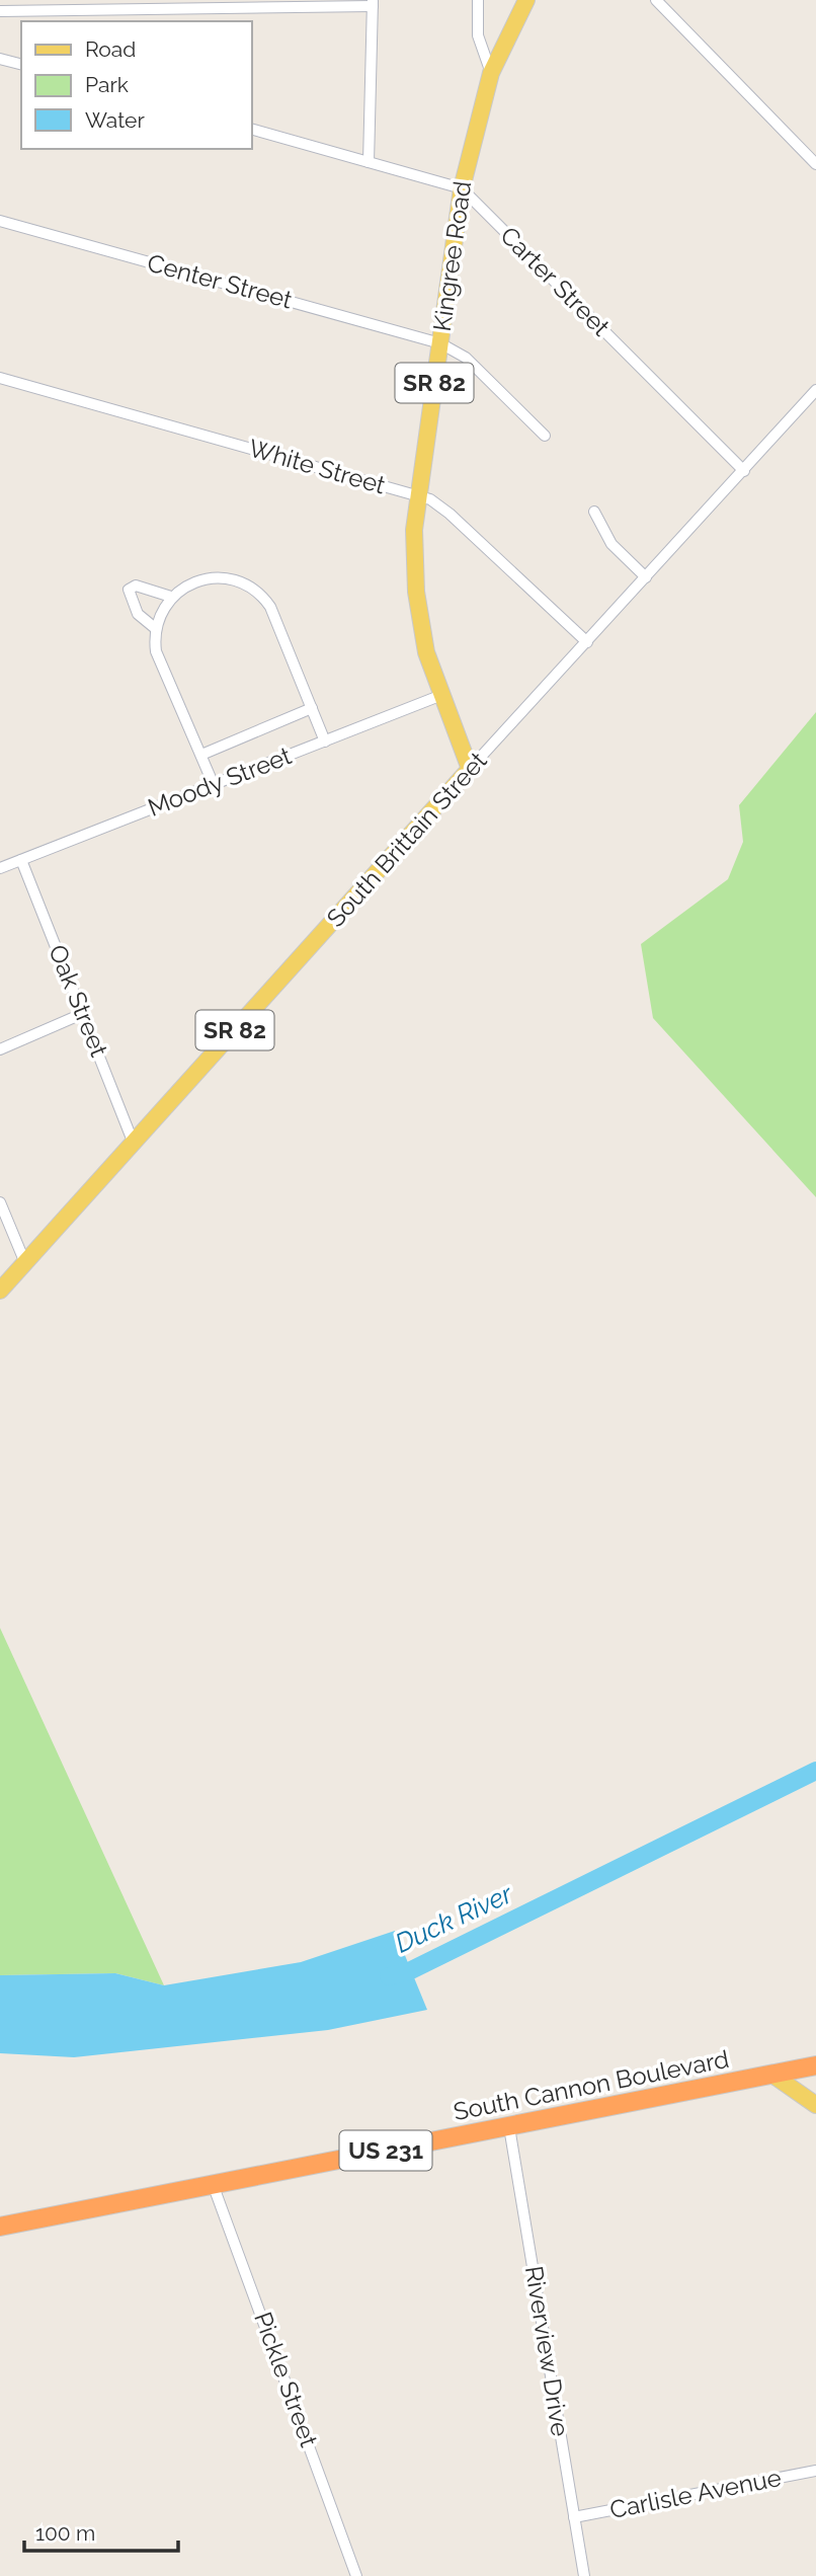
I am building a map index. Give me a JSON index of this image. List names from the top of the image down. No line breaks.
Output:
{"streets":{"highway":["South Cannon Boulevard","US 231"],"main road":["Kingree Road","SR 82","South Brittain Street"],"street":["Center Street","Carter Street","White Street","Moody Street","Oak Street","Riverview Drive","Pickle Street","Carlisle Avenue"]},"crossings":[["Kingree Road","Center Street"],["Kingree Road","Carter Street"],["Kingree Road","White Street"],["Kingree Road","Moody Street"],["Kingree Road","South Brittain Street"],["Carter Street","South Brittain Street"],["White Street","South Brittain Street"],["Moody Street","Oak Street"],["South Brittain Street","Oak Street"],["South Cannon Boulevard","Riverview Drive"],["South Cannon Boulevard","Pickle Street"],["Riverview Drive","Carlisle Avenue"]],"water":["Duck River"],"legend":["Road","Park","Water"],"scale_bar":"100 m"}
